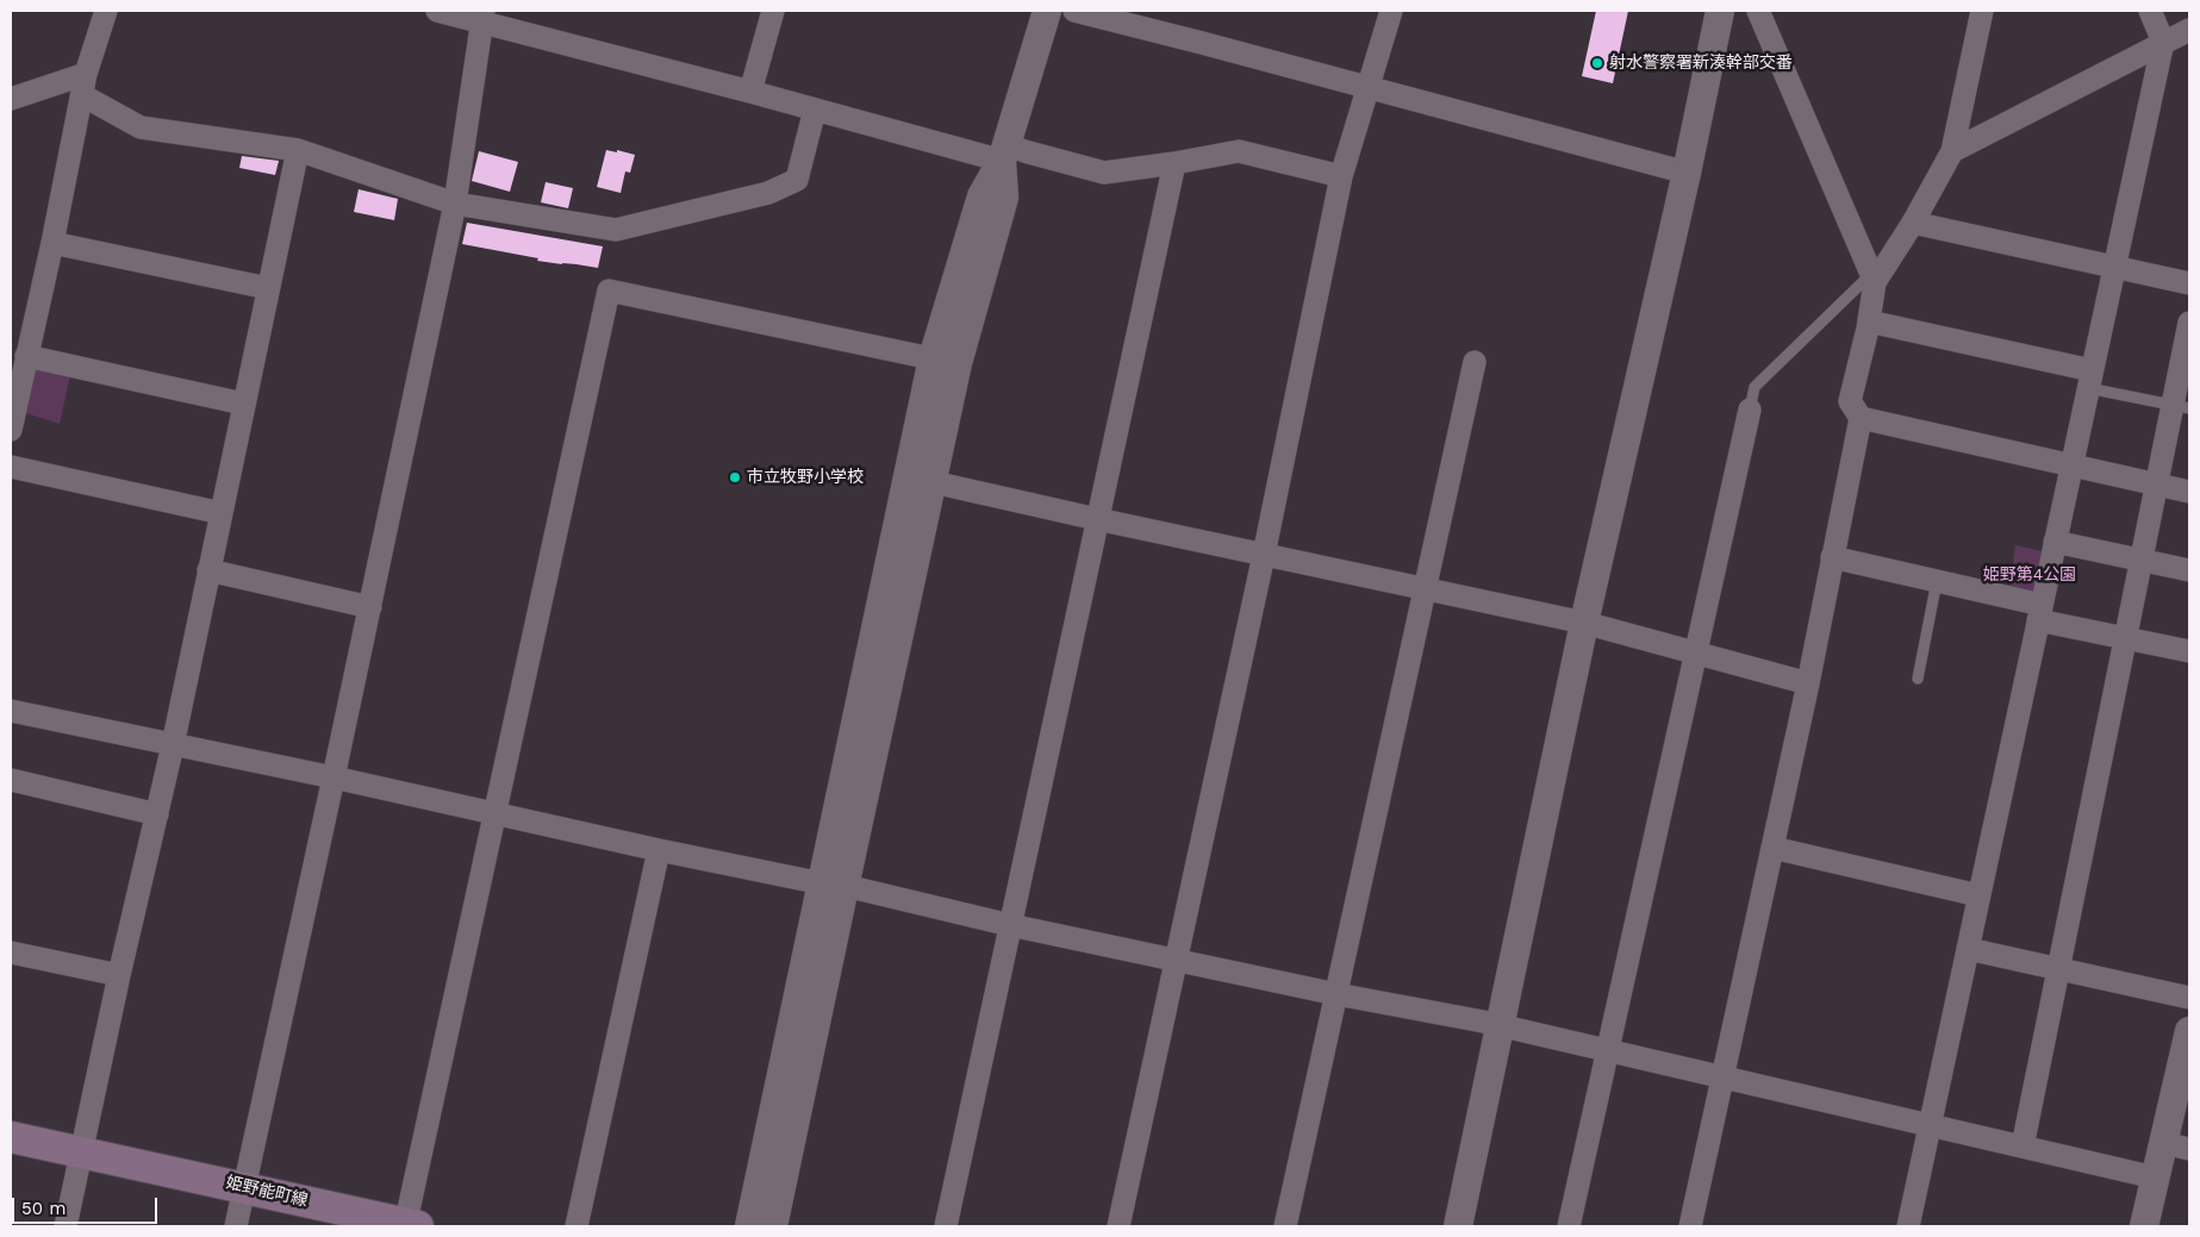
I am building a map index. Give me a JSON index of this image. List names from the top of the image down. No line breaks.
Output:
{"streets":{"main road":["姫野能町線"]},"parks":["姫野第4公園"],"places":["射水警察署新湊幹部交番","市立牧野小学校"],"scale_bar":"50 m"}
